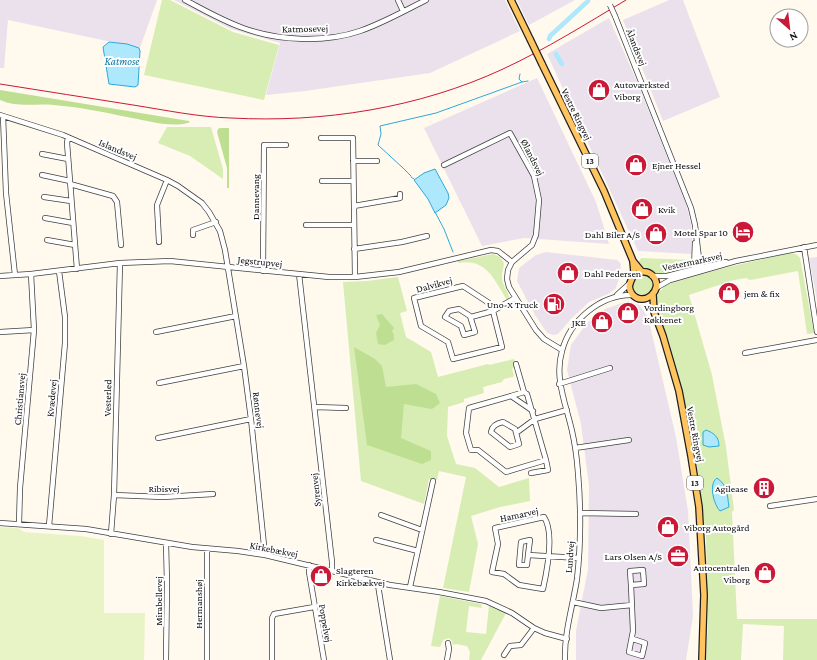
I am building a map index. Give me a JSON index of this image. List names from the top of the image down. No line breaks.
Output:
{"streets":{"main road":["Vestre Ringvej","13"],"street":["Katmosevej","Ålandsvej","Islandsvej","Ølandsvej","Dannevang","Jegstrupvej","Vestermarksvej","Dalvikvej","Kvædevej","Vesterled","Christiansvej","Rønnevej","Ribisvej","Syrenvej","Hamarvej","Kirkebækvej","Lundvej","Mirabellevej","Hermanshøj","Poppelvej"]},"crossings":[["Ålandsvej","Vestermarksvej"],["Vestre Ringvej","13"],["Vestre Ringvej","Vestermarksvej"],["Vestre Ringvej","Lundvej"],["Islandsvej","Jegstrupvej"],["Islandsvej","Rønnevej"],["Ølandsvej","Jegstrupvej"],["13","Vestermarksvej"],["13","Lundvej"],["Dannevang","Jegstrupvej"],["Jegstrupvej","Kvædevej"],["Jegstrupvej","Vesterled"],["Jegstrupvej","Christiansvej"],["Jegstrupvej","Rønnevej"],["Jegstrupvej","Syrenvej"],["Vestermarksvej","Lundvej"],["Kvædevej","Kirkebækvej"],["Vesterled","Ribisvej"],["Vesterled","Kirkebækvej"],["Christiansvej","Kirkebækvej"],["Rønnevej","Kirkebækvej"],["Syrenvej","Kirkebækvej"],["Kirkebækvej","Lundvej"],["Kirkebækvej","Mirabellevej"],["Kirkebækvej","Hermanshøj"],["Kirkebækvej","Poppelvej"]],"water":["Katmose"],"places":{"shop":["Autoværksted Viborg","Ejner Hessel","Kvik","Dahl Biler A/S","Dahl Pedersen","jem & fix","Vordingborg Køkkenet","JKE","Viborg Autogård","Autocentralen Viborg","Slagteren Kirkebækvej"],"hotel":["Motel Spar 10"],"fuel station":["Uno-X Truck"],"building":["Agilease"],"office":["Lars Olsen A/S"]},"north":"bottom right"}
